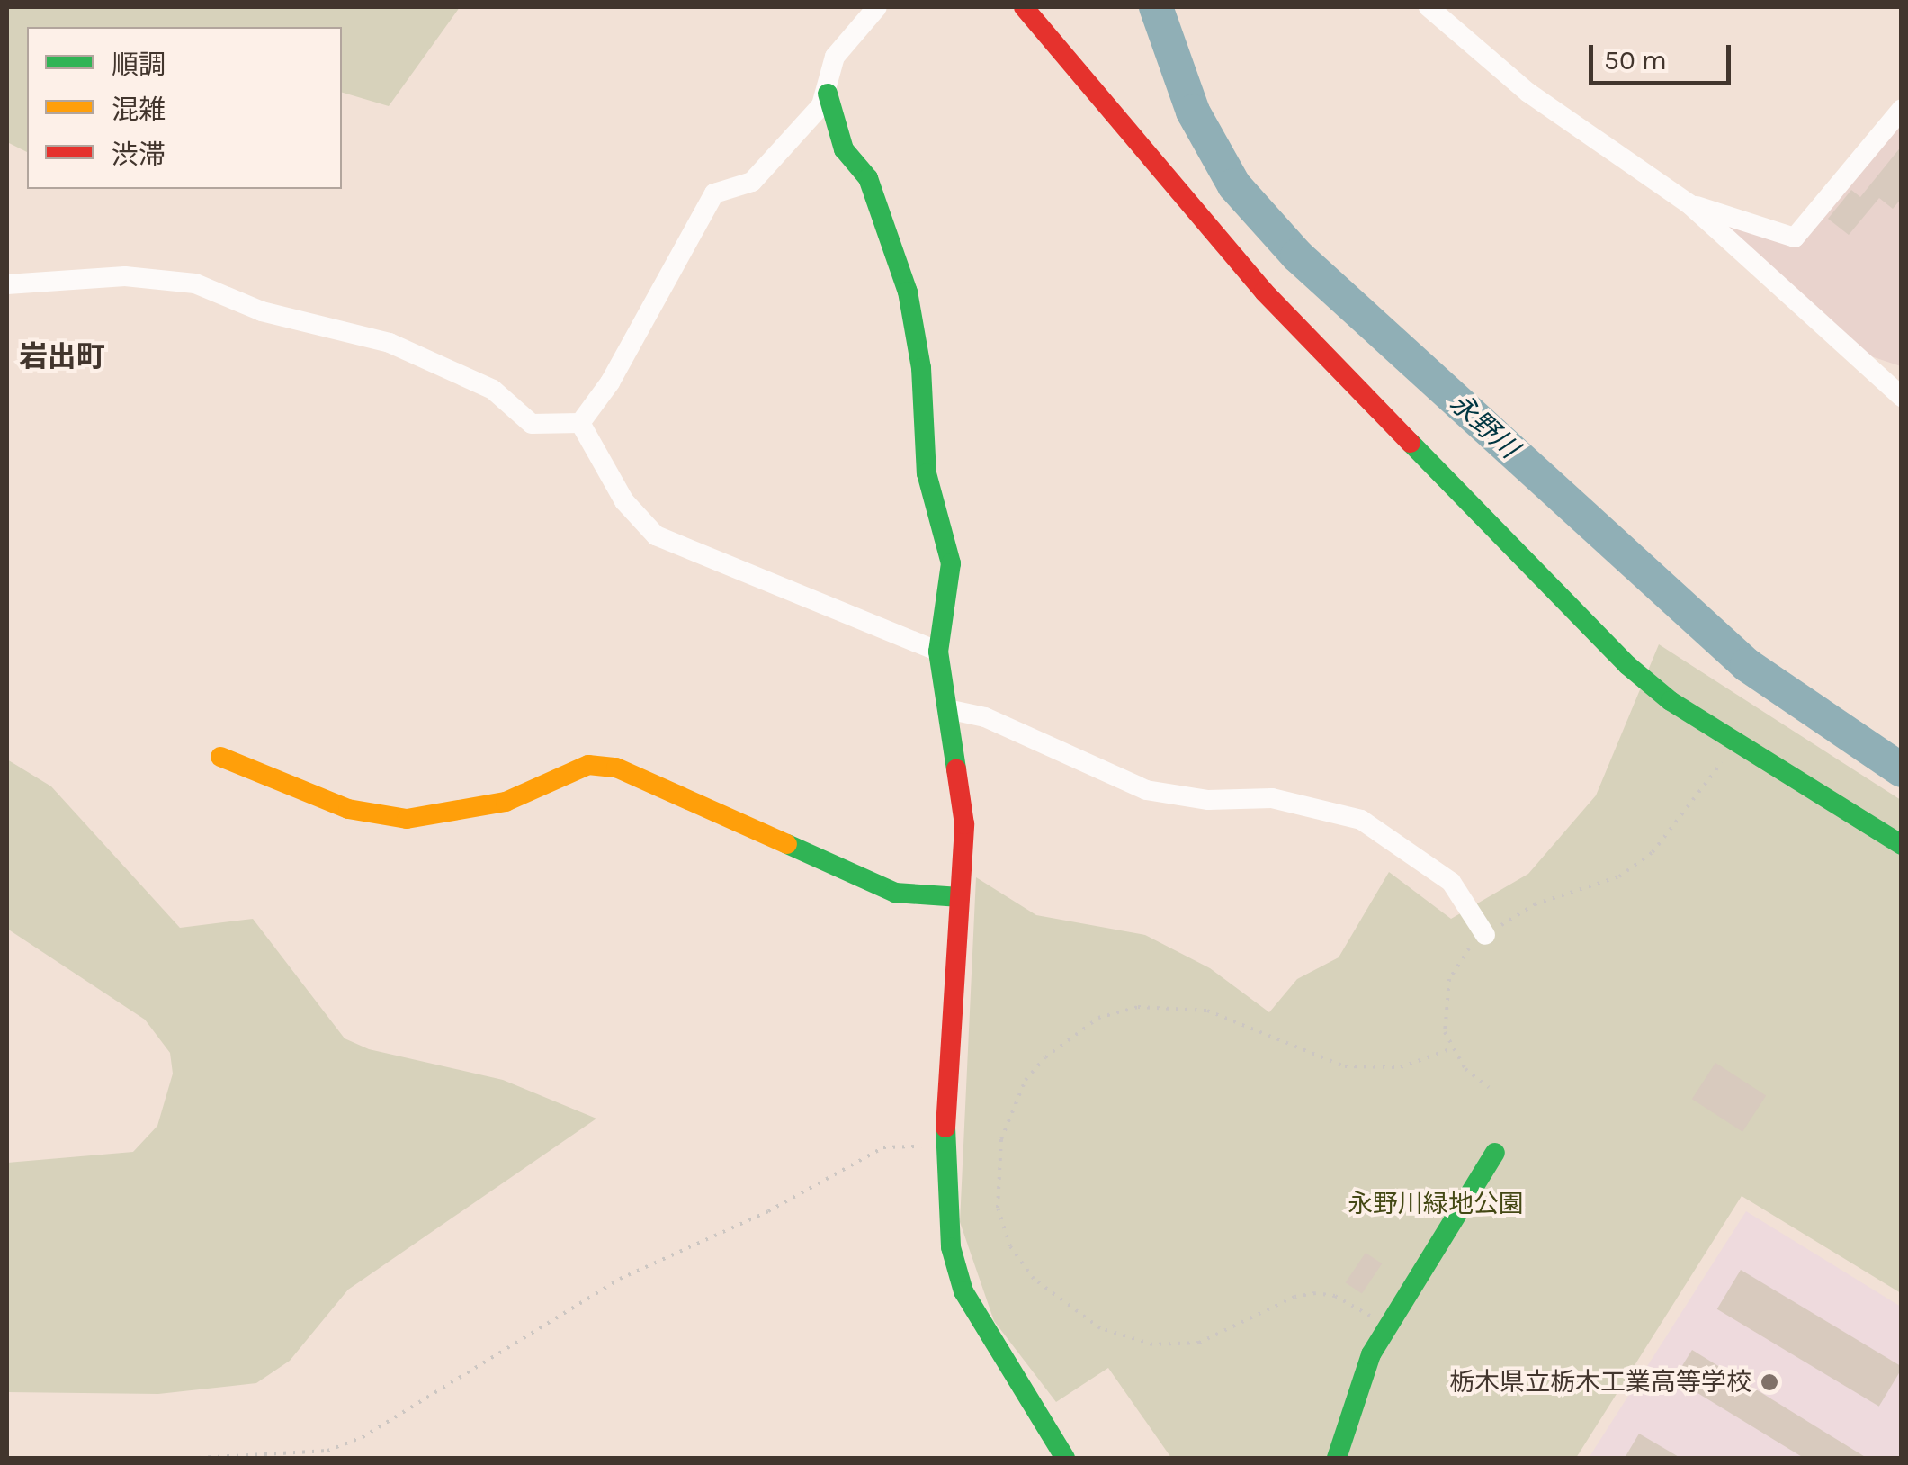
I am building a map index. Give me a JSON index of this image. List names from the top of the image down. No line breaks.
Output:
{"districts":["岩出町"],"water":["永野川"],"parks":["永野川緑地公園"],"places":["栃木県立栃木工業高等学校"],"legend":["順調","混雑","渋滞"],"scale_bar":"50 m"}
